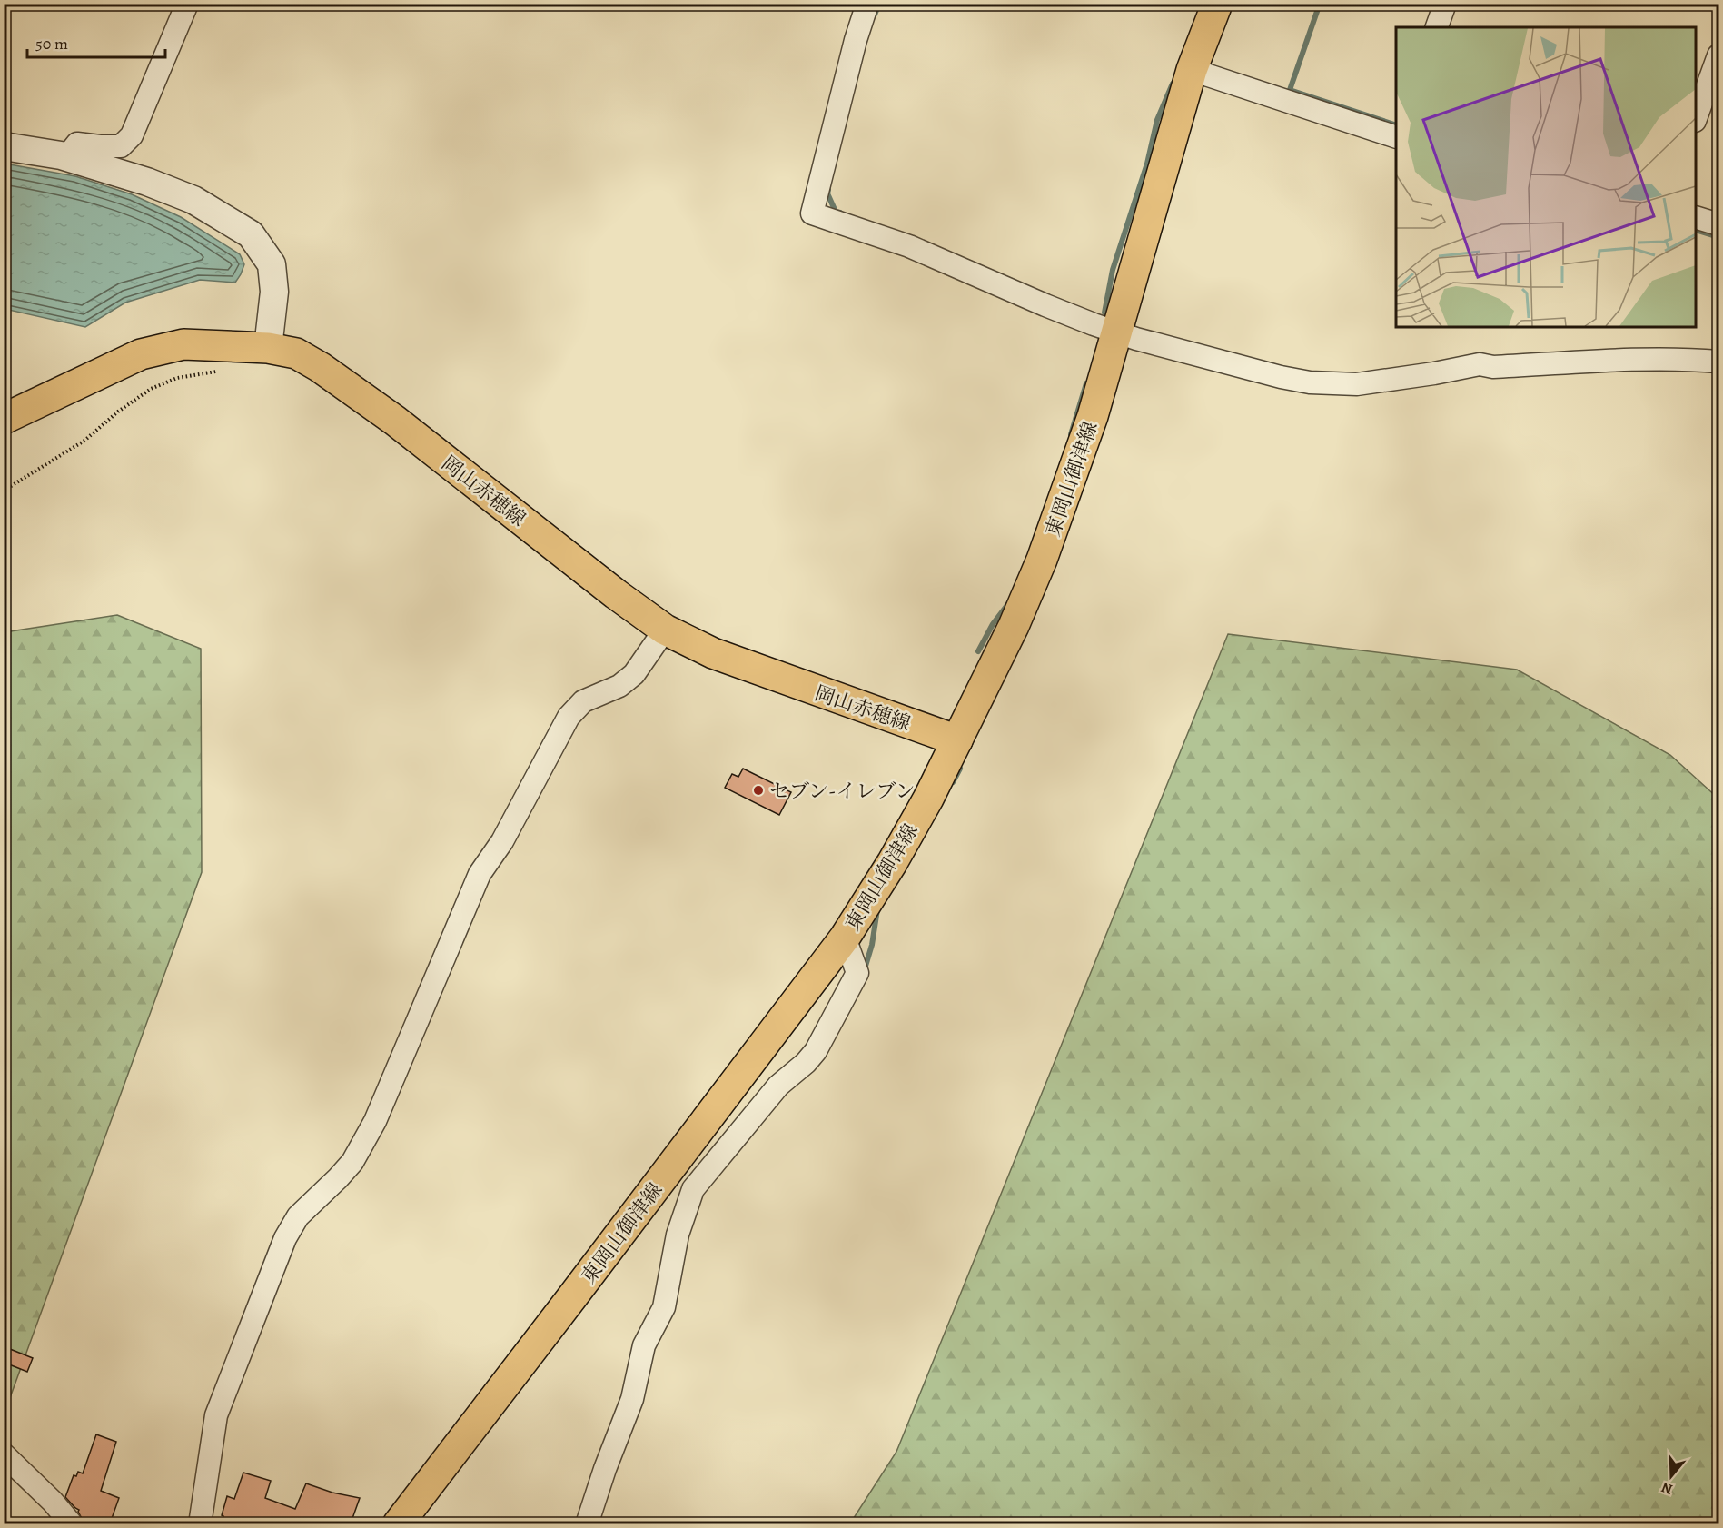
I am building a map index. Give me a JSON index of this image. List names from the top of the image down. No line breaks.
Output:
{"streets":{"main road":["東岡山御津線","岡山赤穂線"]},"crossings":[["東岡山御津線","岡山赤穂線"]],"places":["セブン-イレブン"],"scale_bar":"50 m","north":"bottom"}
